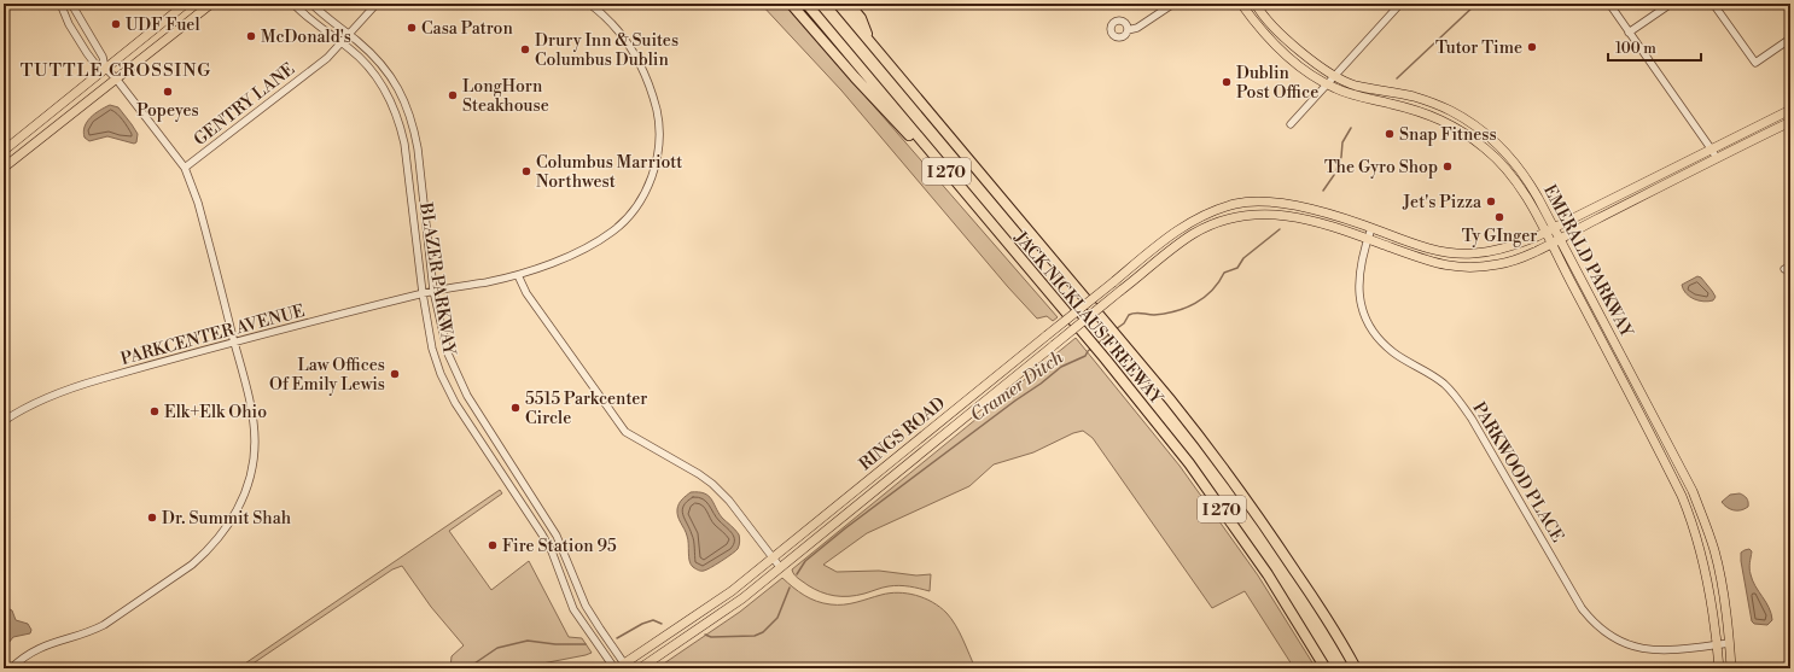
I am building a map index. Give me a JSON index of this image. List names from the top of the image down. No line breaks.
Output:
{"streets":{"highway":["I 270","JACK NICKLAUS FREEWAY"],"main road":["EMERALD PARKWAY","RINGS ROAD"],"street":["GENTRY LANE","BLAZER PARKWAY","PARKCENTER AVENUE","PARKWOOD PLACE"]},"crossings":[["GENTRY LANE","BLAZER PARKWAY"],["EMERALD PARKWAY","RINGS ROAD"],["EMERALD PARKWAY","PARKWOOD PLACE"],["BLAZER PARKWAY","PARKCENTER AVENUE"],["BLAZER PARKWAY","RINGS ROAD"],["RINGS ROAD","PARKWOOD PLACE"]],"districts":["TUTTLE CROSSING"],"water":["Cramer Ditch"],"places":["UDF Fuel","Casa Patron","McDonald's","Tutor Time","Drury Inn & Suites Columbus Dublin","Dublin Post Office","Popeyes","LongHorn Steakhouse","Snap Fitness","The Gyro Shop","Columbus Marriott Northwest","Jet's Pizza","Ty GInger","Law Offices Of Emily Lewis","5515 Parkcenter Circle","Elk+Elk Ohio","Dr. Summit Shah","Fire Station 95"],"scale_bar":"100 m"}
